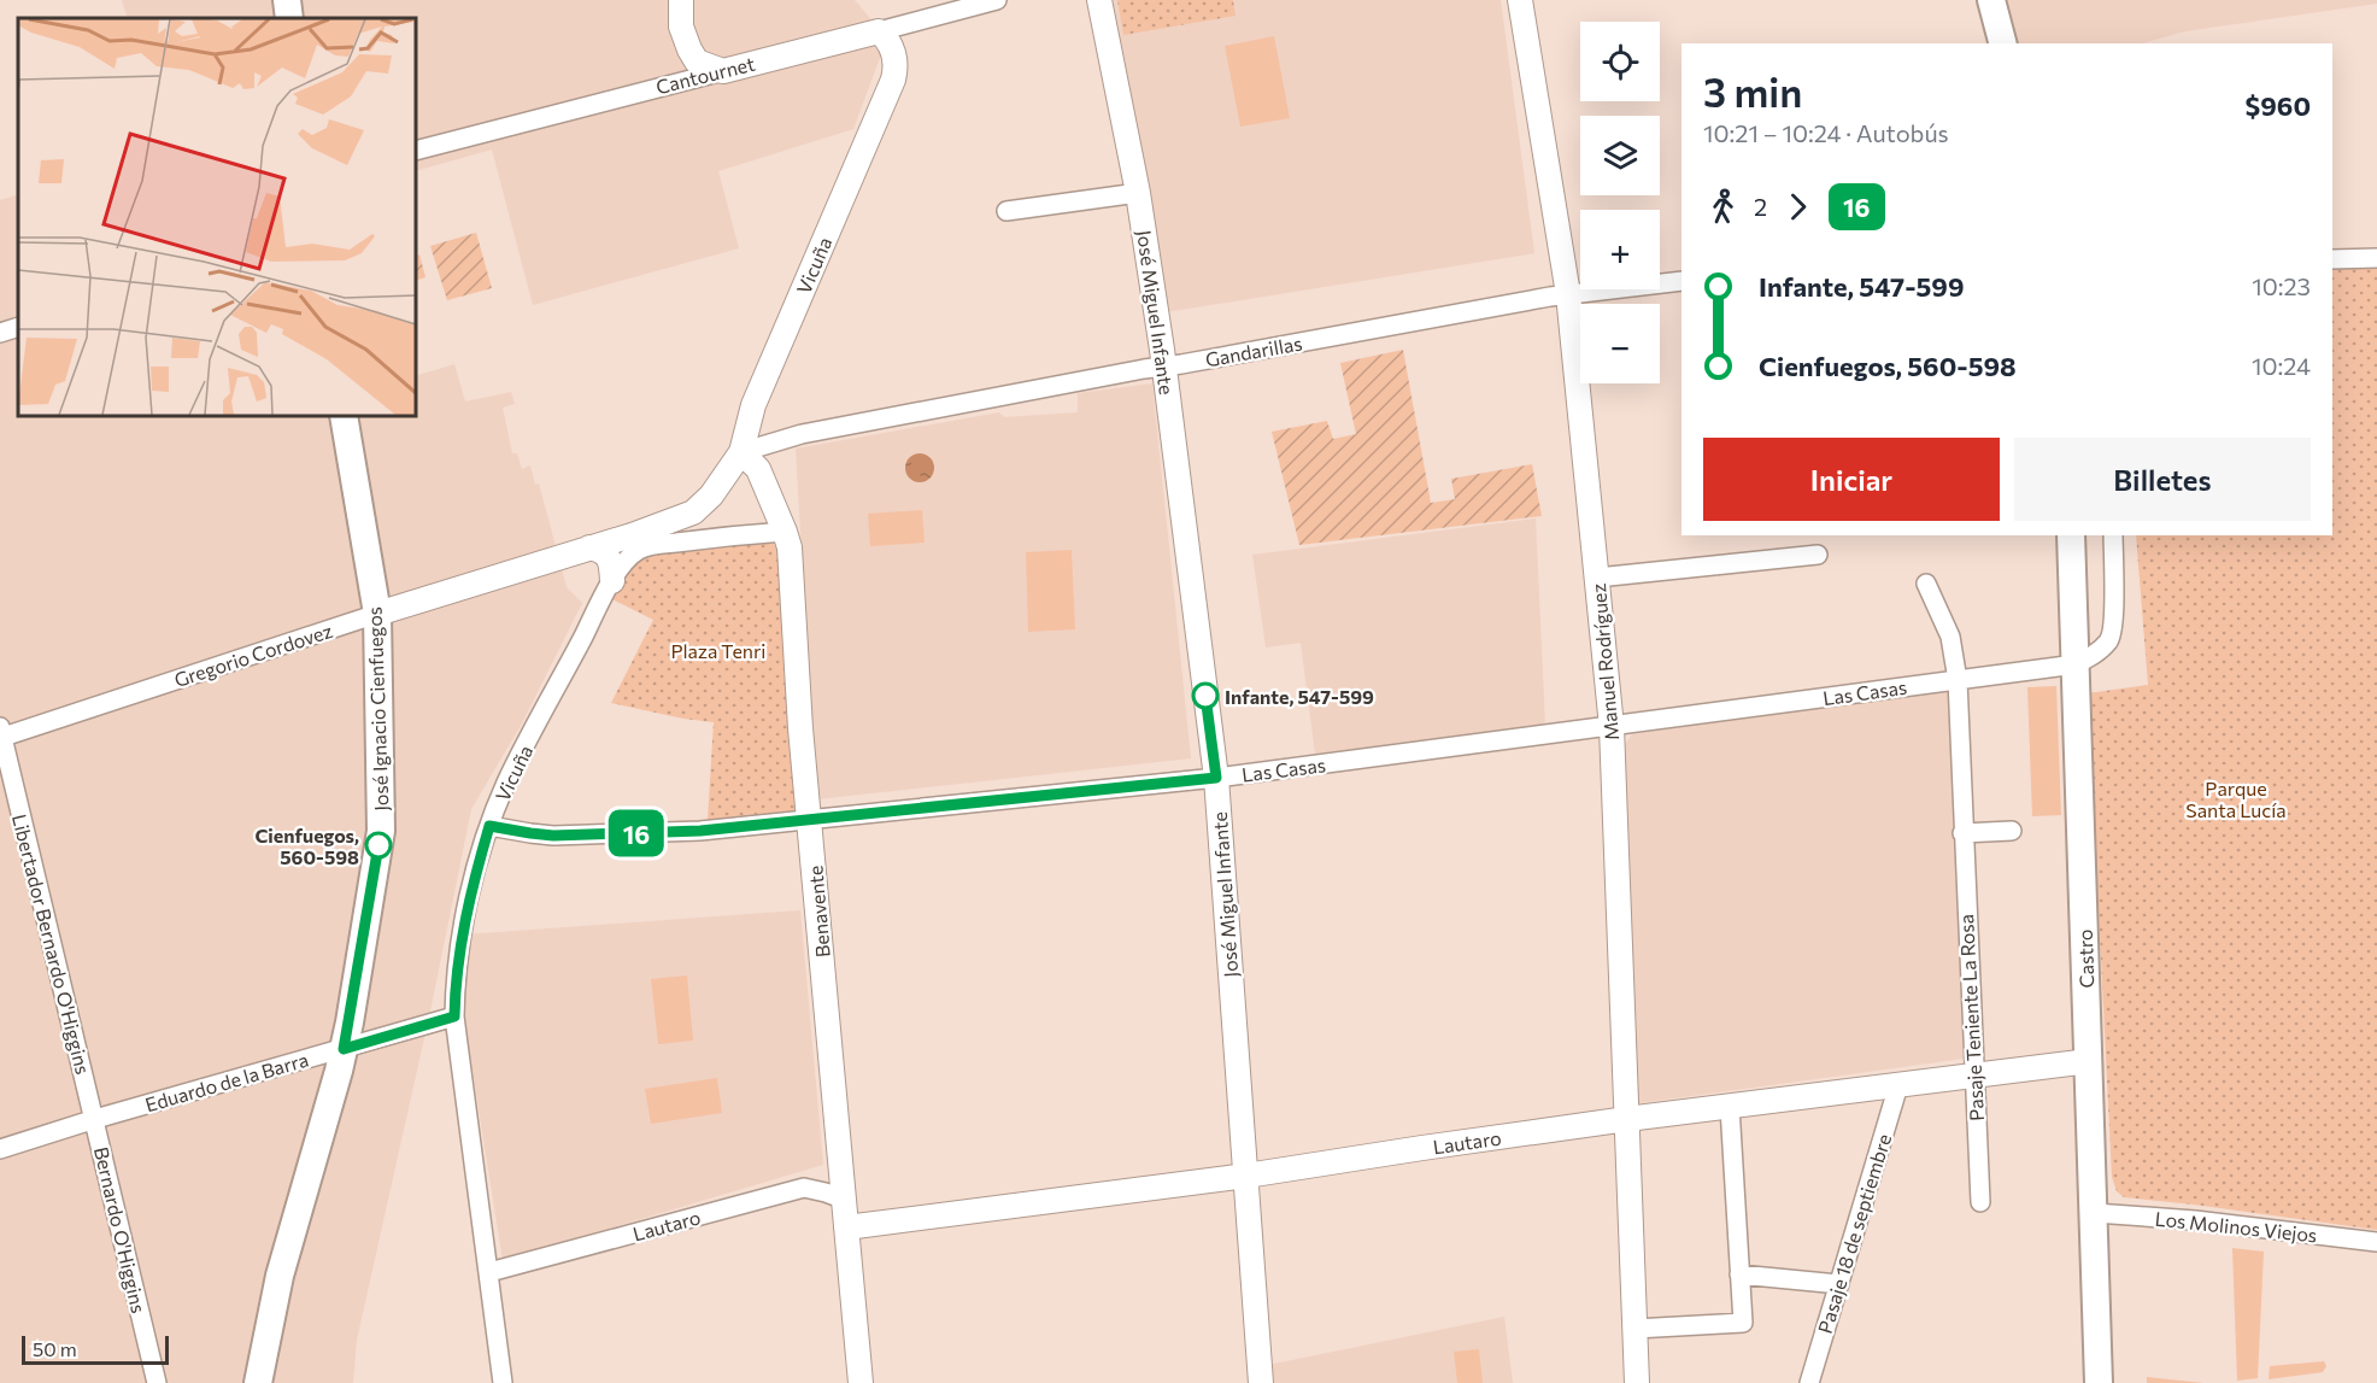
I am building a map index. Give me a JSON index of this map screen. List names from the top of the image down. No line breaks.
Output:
{"streets":{"main road":["José Ignacio Cienfuegos","Castro"],"street":["Cantournet","Vicuña","José Miguel Infante","Gandarillas","Gregorio Cordovez","Manuel Rodríguez","Las Casas","Benavente","Libertador Bernardo O'Higgins","Pasaje Teniente La Rosa","Eduardo de la Barra","Lautaro","Los Molinos Viejos","Bernardo O'Higgins","Pasaje 18 de septiembre"]},"crossings":[["Cantournet","Vicuña"],["Vicuña","Gandarillas"],["Vicuña","Gregorio Cordovez"],["Vicuña","Las Casas"],["Vicuña","Benavente"],["Vicuña","Eduardo de la Barra"],["Vicuña","Lautaro"],["José Miguel Infante","Gandarillas"],["José Miguel Infante","Las Casas"],["José Miguel Infante","Lautaro"],["Gandarillas","Manuel Rodríguez"],["Gandarillas","Benavente"],["Gregorio Cordovez","José Ignacio Cienfuegos"],["Gregorio Cordovez","Libertador Bernardo O'Higgins"],["Manuel Rodríguez","Las Casas"],["Manuel Rodríguez","Lautaro"],["Las Casas","Benavente"],["Las Casas","Castro"],["Las Casas","Pasaje Teniente La Rosa"],["José Ignacio Cienfuegos","Eduardo de la Barra"],["Benavente","Lautaro"],["Libertador Bernardo O'Higgins","Eduardo de la Barra"],["Libertador Bernardo O'Higgins","Bernardo O'Higgins"],["Castro","Lautaro"],["Castro","Los Molinos Viejos"],["Pasaje Teniente La Rosa","Lautaro"],["Eduardo de la Barra","Bernardo O'Higgins"],["Lautaro","Pasaje 18 de septiembre"]],"parks":["Plaza Tenri","Parque Santa Lucía"],"places":["Infante, 547-599","Cienfuegos, 560-598"],"lines":["bus line 16"],"scale_bar":"50 m","page":{"on_map":"16","map_buttons":["+","−"],"heading":["3 min","10:21 – 10:24 · Autobús","$960"],"legs":["2","16"],"list":[{"name":"Infante, 547-599","value":"10:23"},{"name":"Cienfuegos, 560-598","value":"10:24"}],"buttons":["Iniciar","Billetes"],"scale":"50 m"}}
